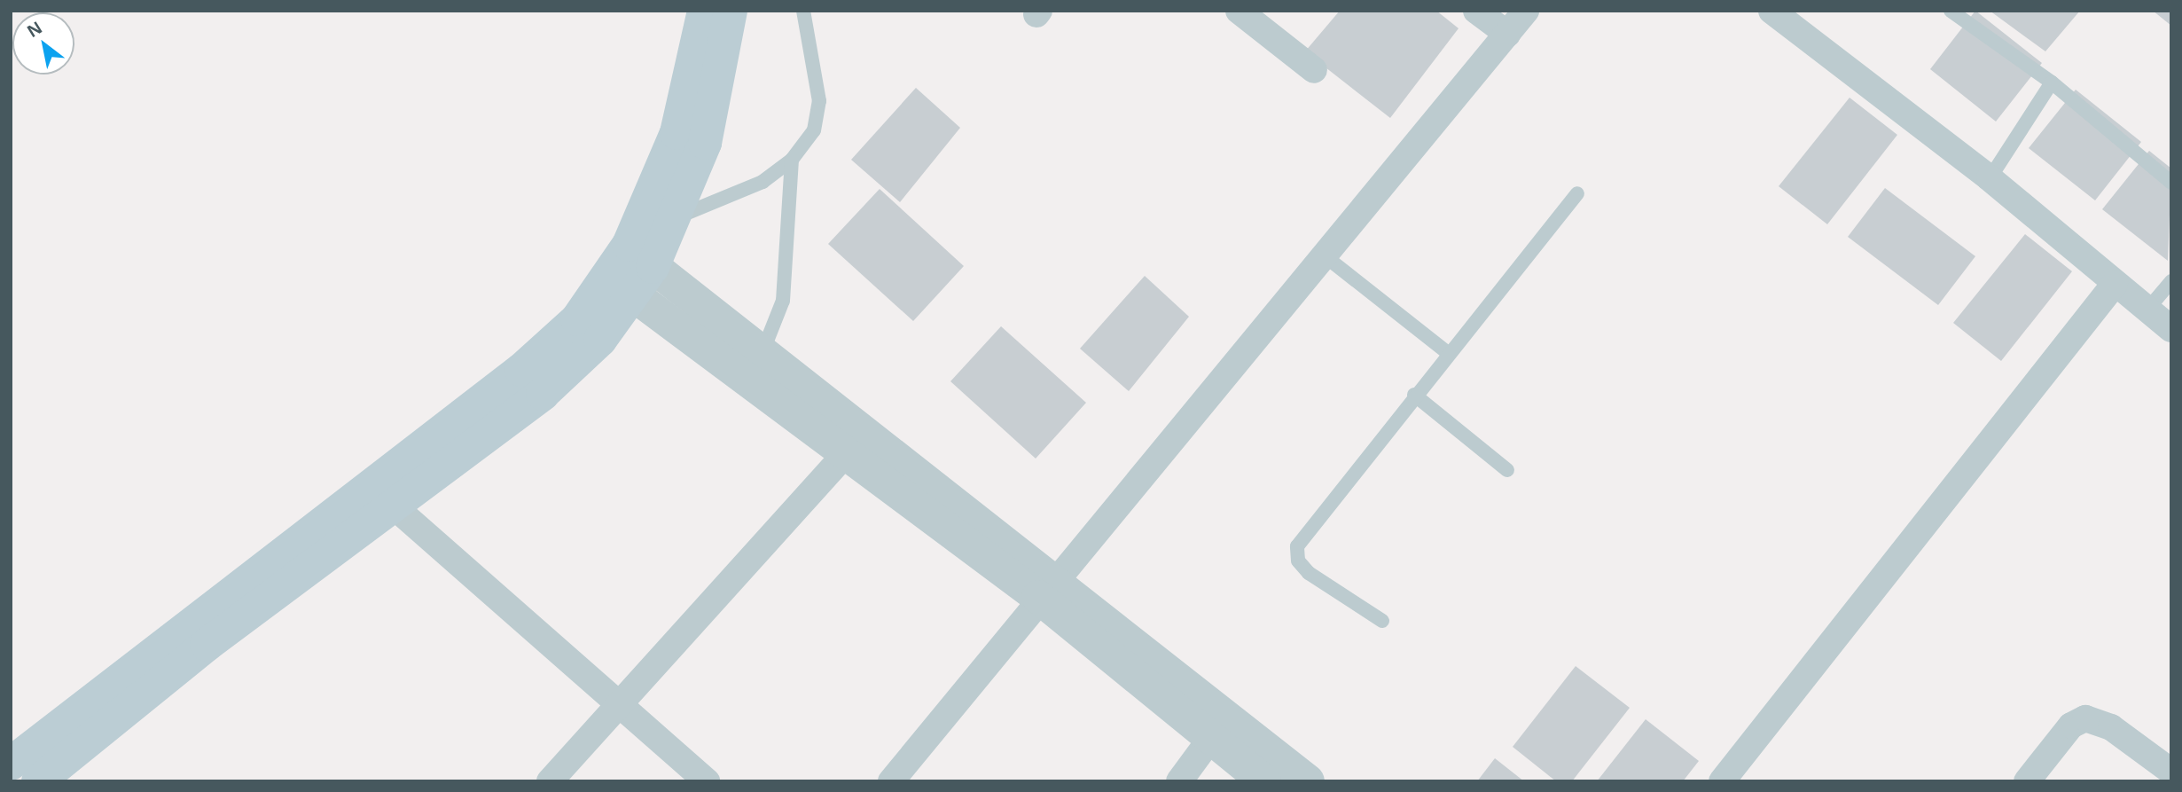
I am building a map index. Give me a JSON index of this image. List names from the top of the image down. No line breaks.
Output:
{"north":"top left"}
